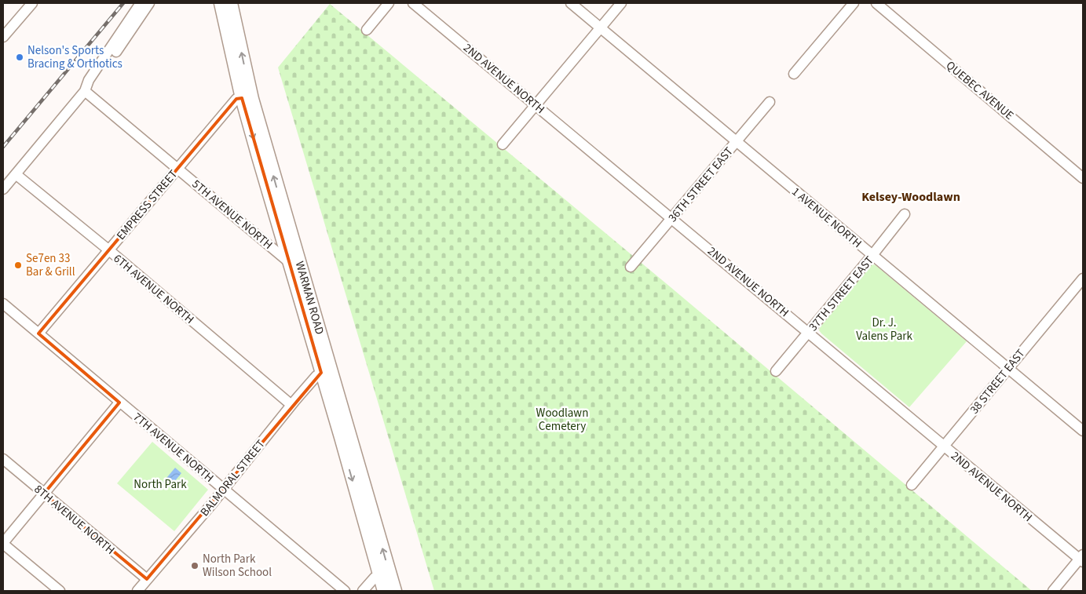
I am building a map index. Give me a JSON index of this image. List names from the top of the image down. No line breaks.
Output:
{"streets":{"main road":["WARMAN ROAD"],"street":["2ND AVENUE NORTH","QUEBEC AVENUE","36TH STREET EAST","EMPRESS STREET","5TH AVENUE NORTH","1 AVENUE NORTH","6TH AVENUE NORTH","37TH STREET EAST","38 STREET EAST","7TH AVENUE NORTH","BALMORAL STREET","8TH AVENUE NORTH"]},"crossings":[["2ND AVENUE NORTH","36TH STREET EAST"],["2ND AVENUE NORTH","37TH STREET EAST"],["2ND AVENUE NORTH","38 STREET EAST"],["36TH STREET EAST","1 AVENUE NORTH"],["EMPRESS STREET","5TH AVENUE NORTH"],["EMPRESS STREET","6TH AVENUE NORTH"],["EMPRESS STREET","WARMAN ROAD"],["EMPRESS STREET","7TH AVENUE NORTH"],["5TH AVENUE NORTH","WARMAN ROAD"],["1 AVENUE NORTH","37TH STREET EAST"],["1 AVENUE NORTH","38 STREET EAST"],["6TH AVENUE NORTH","BALMORAL STREET"],["WARMAN ROAD","BALMORAL STREET"],["7TH AVENUE NORTH","BALMORAL STREET"],["BALMORAL STREET","8TH AVENUE NORTH"]],"districts":["Kelsey-Woodlawn"],"parks":["Dr. J. Valens Park","Woodlawn Cemetery","North Park"],"places":["Nelson's Sports Bracing & Orthotics","Se7en 33 Bar & Grill","North Park Wilson School"]}
